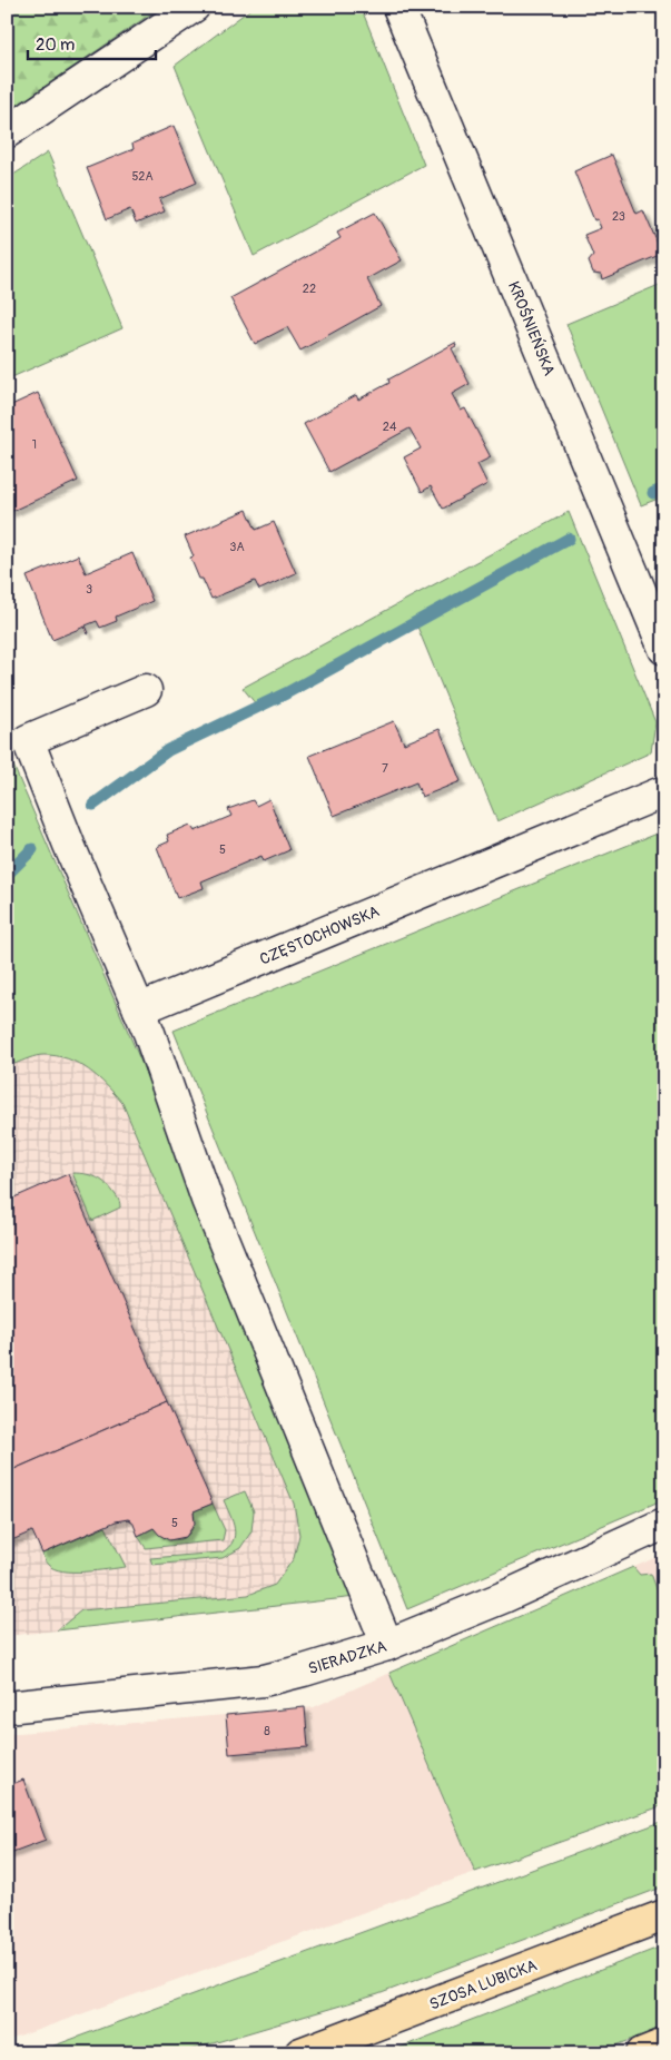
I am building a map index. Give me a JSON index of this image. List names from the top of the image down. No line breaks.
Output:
{"streets":{"main road":["SZOSA LUBICKA"],"street":["KROŚNIEŃSKA","CZĘSTOCHOWSKA","SIERADZKA"]},"house_numbers":["52A","23","22","24","1","3A","3","7","5","5","8"],"scale_bar":"20 m"}
